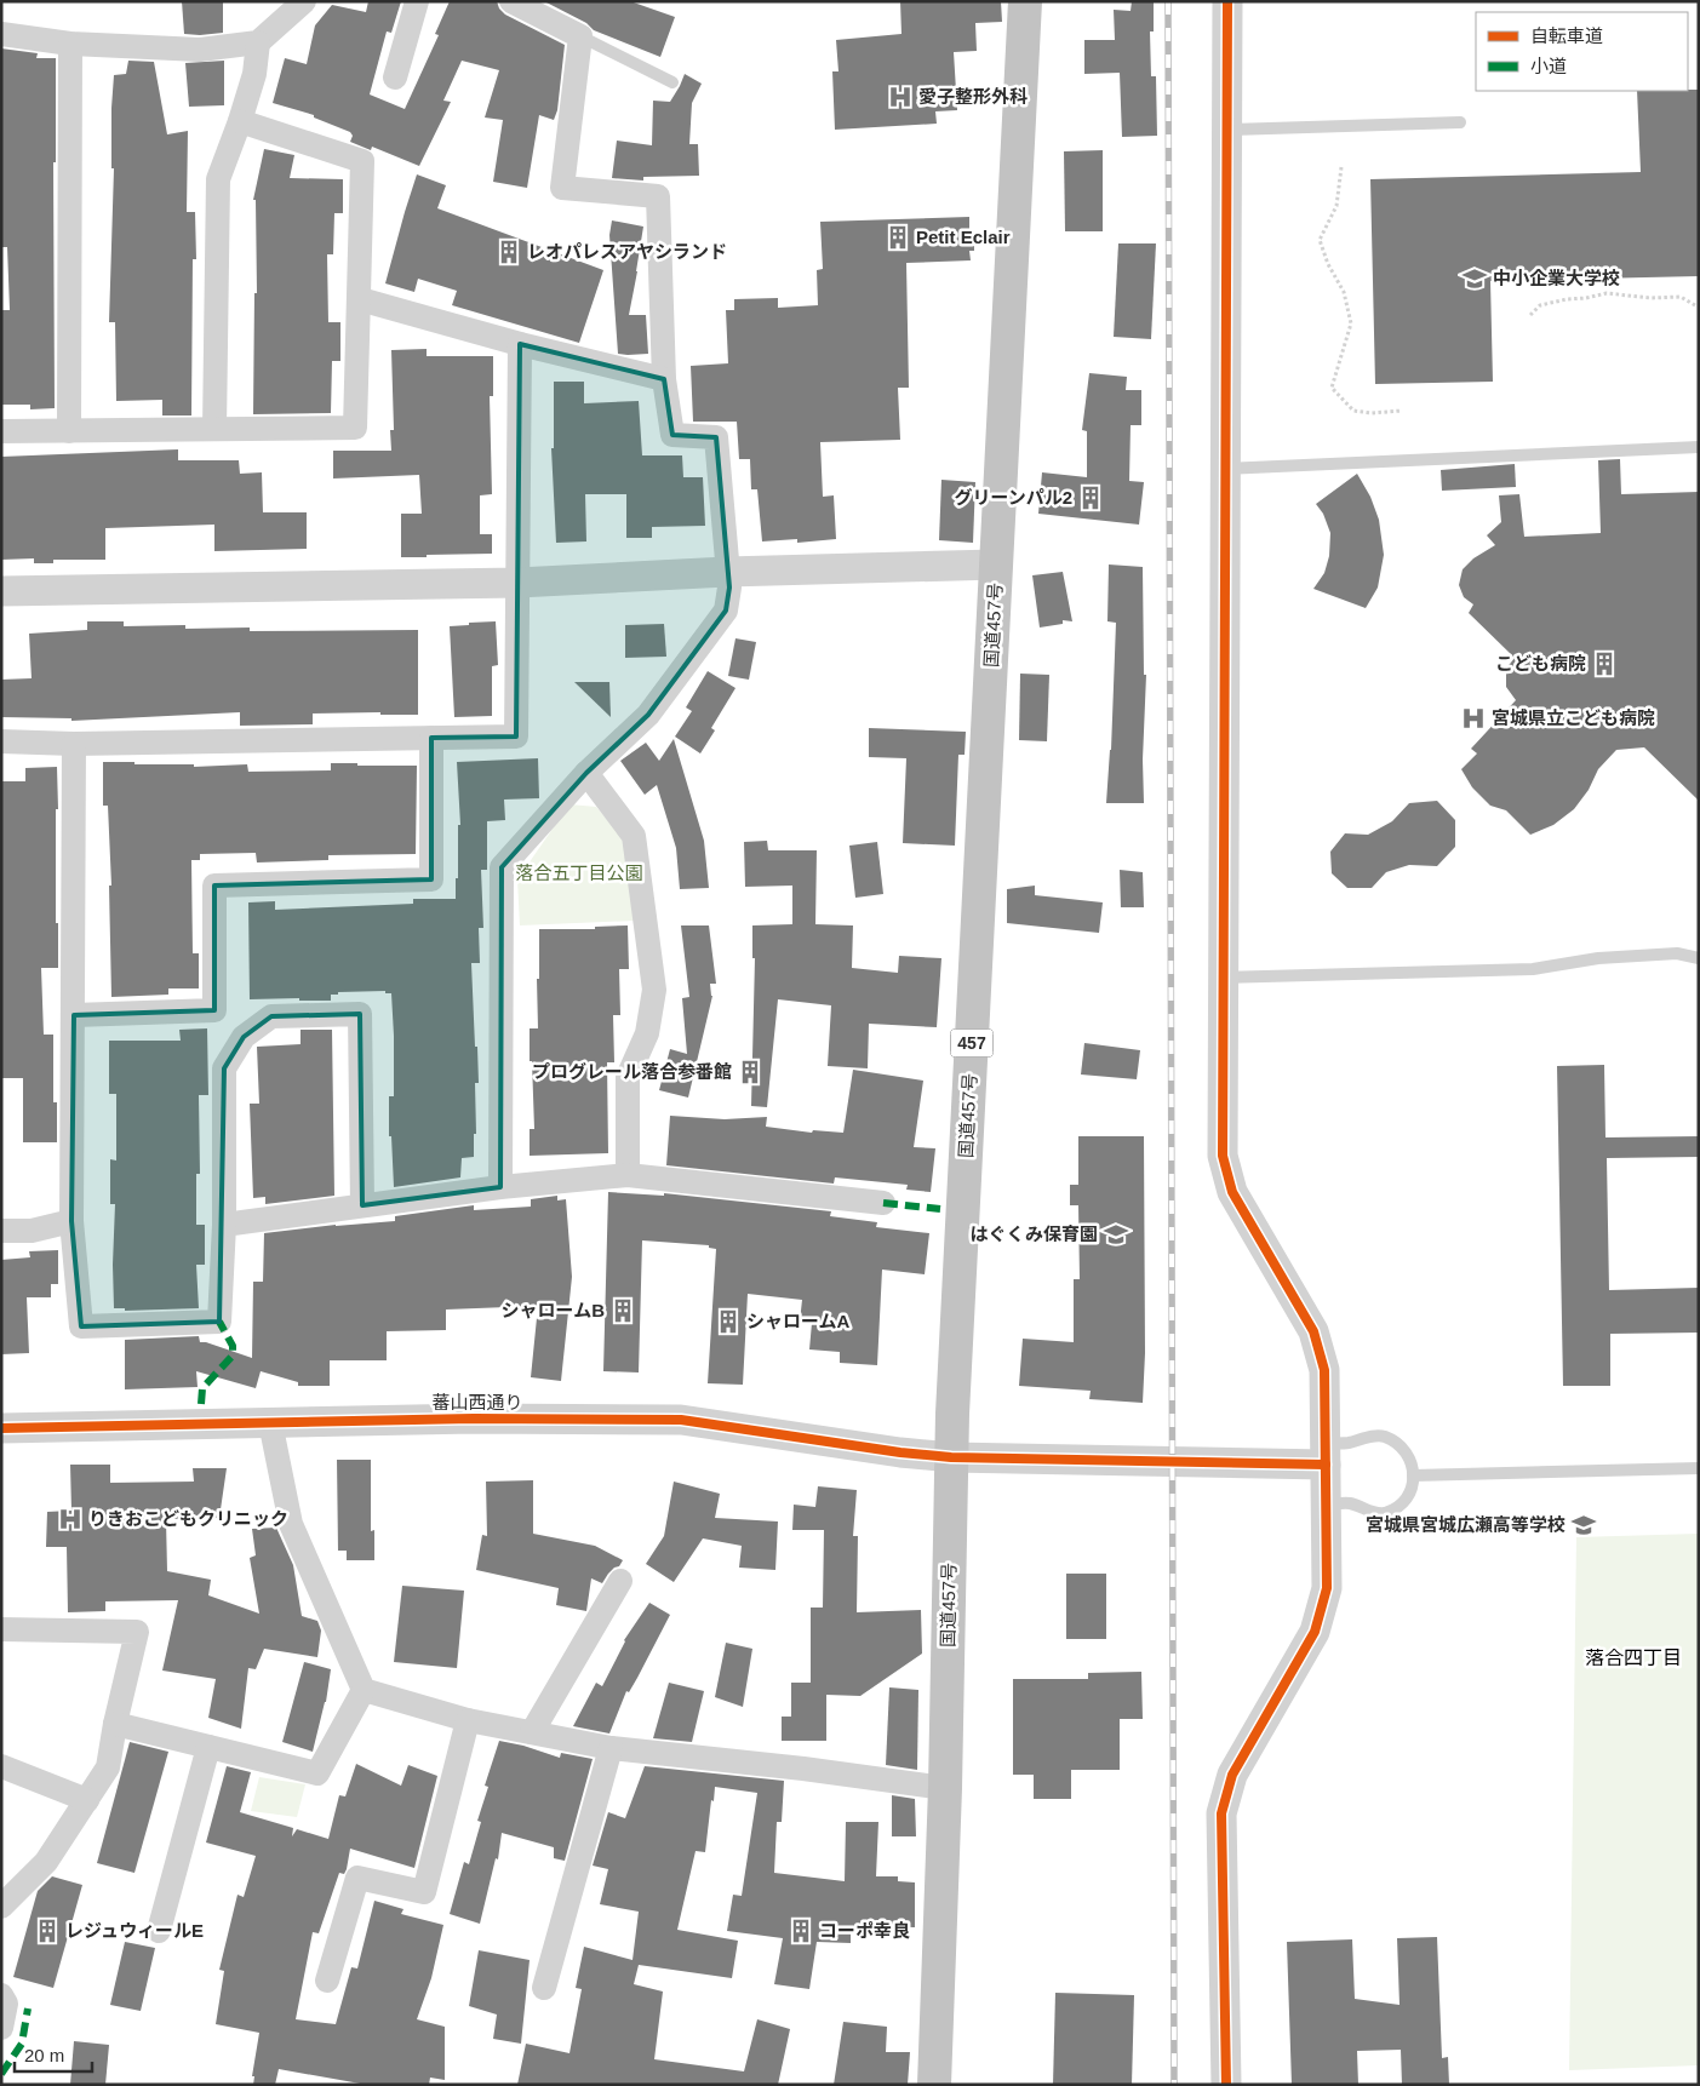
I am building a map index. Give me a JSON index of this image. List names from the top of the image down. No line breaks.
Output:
{"streets":{"highway":["国道457号","457"],"street":["蕃山西通り"]},"crossings":[["国道457号","蕃山西通り"]],"districts":["落合四丁目"],"parks":["落合五丁目公園"],"places":{"hospital":["愛子整形外科","宮城県立こども病院","りきおこどもクリニック"],"building":["Petit Eclair","レオパレスアヤシランド","グリーンパル2","こども病院","プログレール落合参番館","シャロームB","シャロームA","レジュウィールE","コーポ幸良"],"school or university":["中小企業大学校","はぐくみ保育園","宮城県宮城広瀬高等学校"]},"legend":["自転車道","小道"],"scale_bar":"20 m"}
